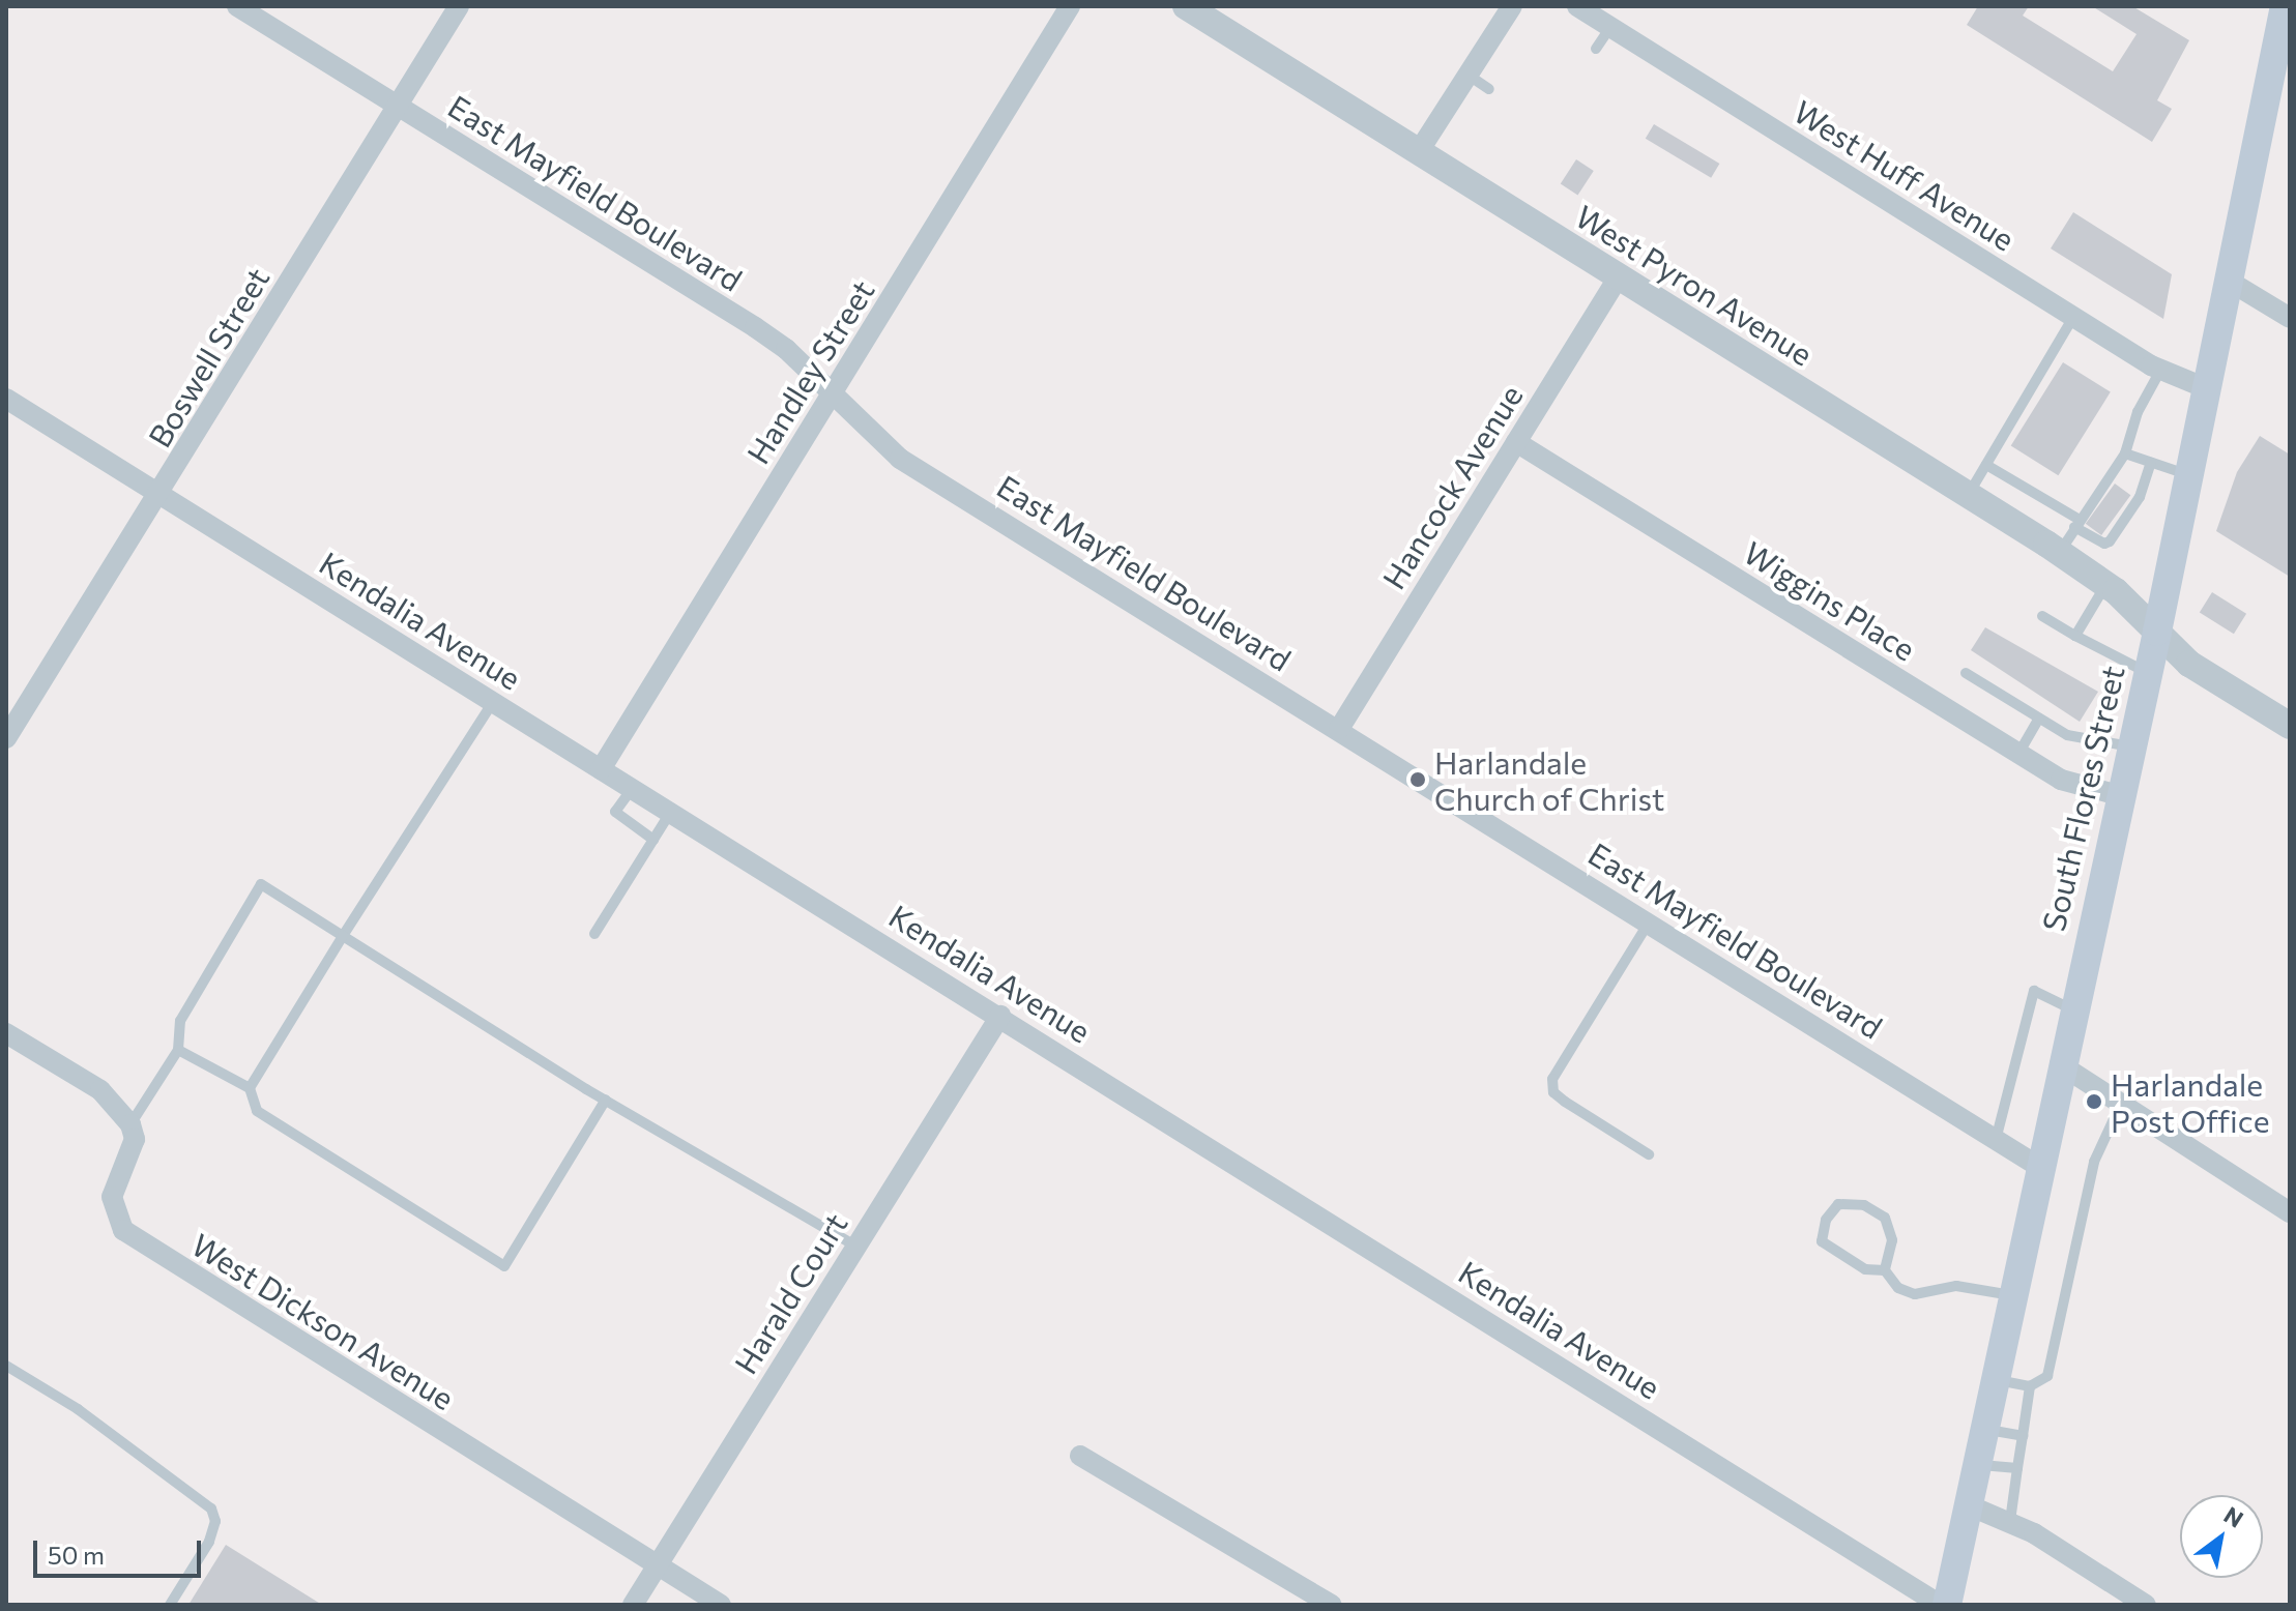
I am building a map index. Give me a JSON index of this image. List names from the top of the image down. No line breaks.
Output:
{"streets":{"main road":["South Flores Street"],"street":["West Huff Avenue","East Mayfield Boulevard","West Pyron Avenue","Boswell Street","Handley Street","Hancock Avenue","Wiggins Place","Kendalia Avenue","Harald Court","West Dickson Avenue"]},"crossings":[["West Huff Avenue","South Flores Street"],["East Mayfield Boulevard","Boswell Street"],["East Mayfield Boulevard","Handley Street"],["East Mayfield Boulevard","Hancock Avenue"],["East Mayfield Boulevard","South Flores Street"],["West Pyron Avenue","Hancock Avenue"],["West Pyron Avenue","South Flores Street"],["Boswell Street","Kendalia Avenue"],["Handley Street","Kendalia Avenue"],["Hancock Avenue","Wiggins Place"],["Wiggins Place","South Flores Street"],["Kendalia Avenue","Harald Court"],["Harald Court","West Dickson Avenue"]],"places":["Harlandale Church of Christ","Harlandale Post Office"],"scale_bar":"50 m","north":"top right"}
